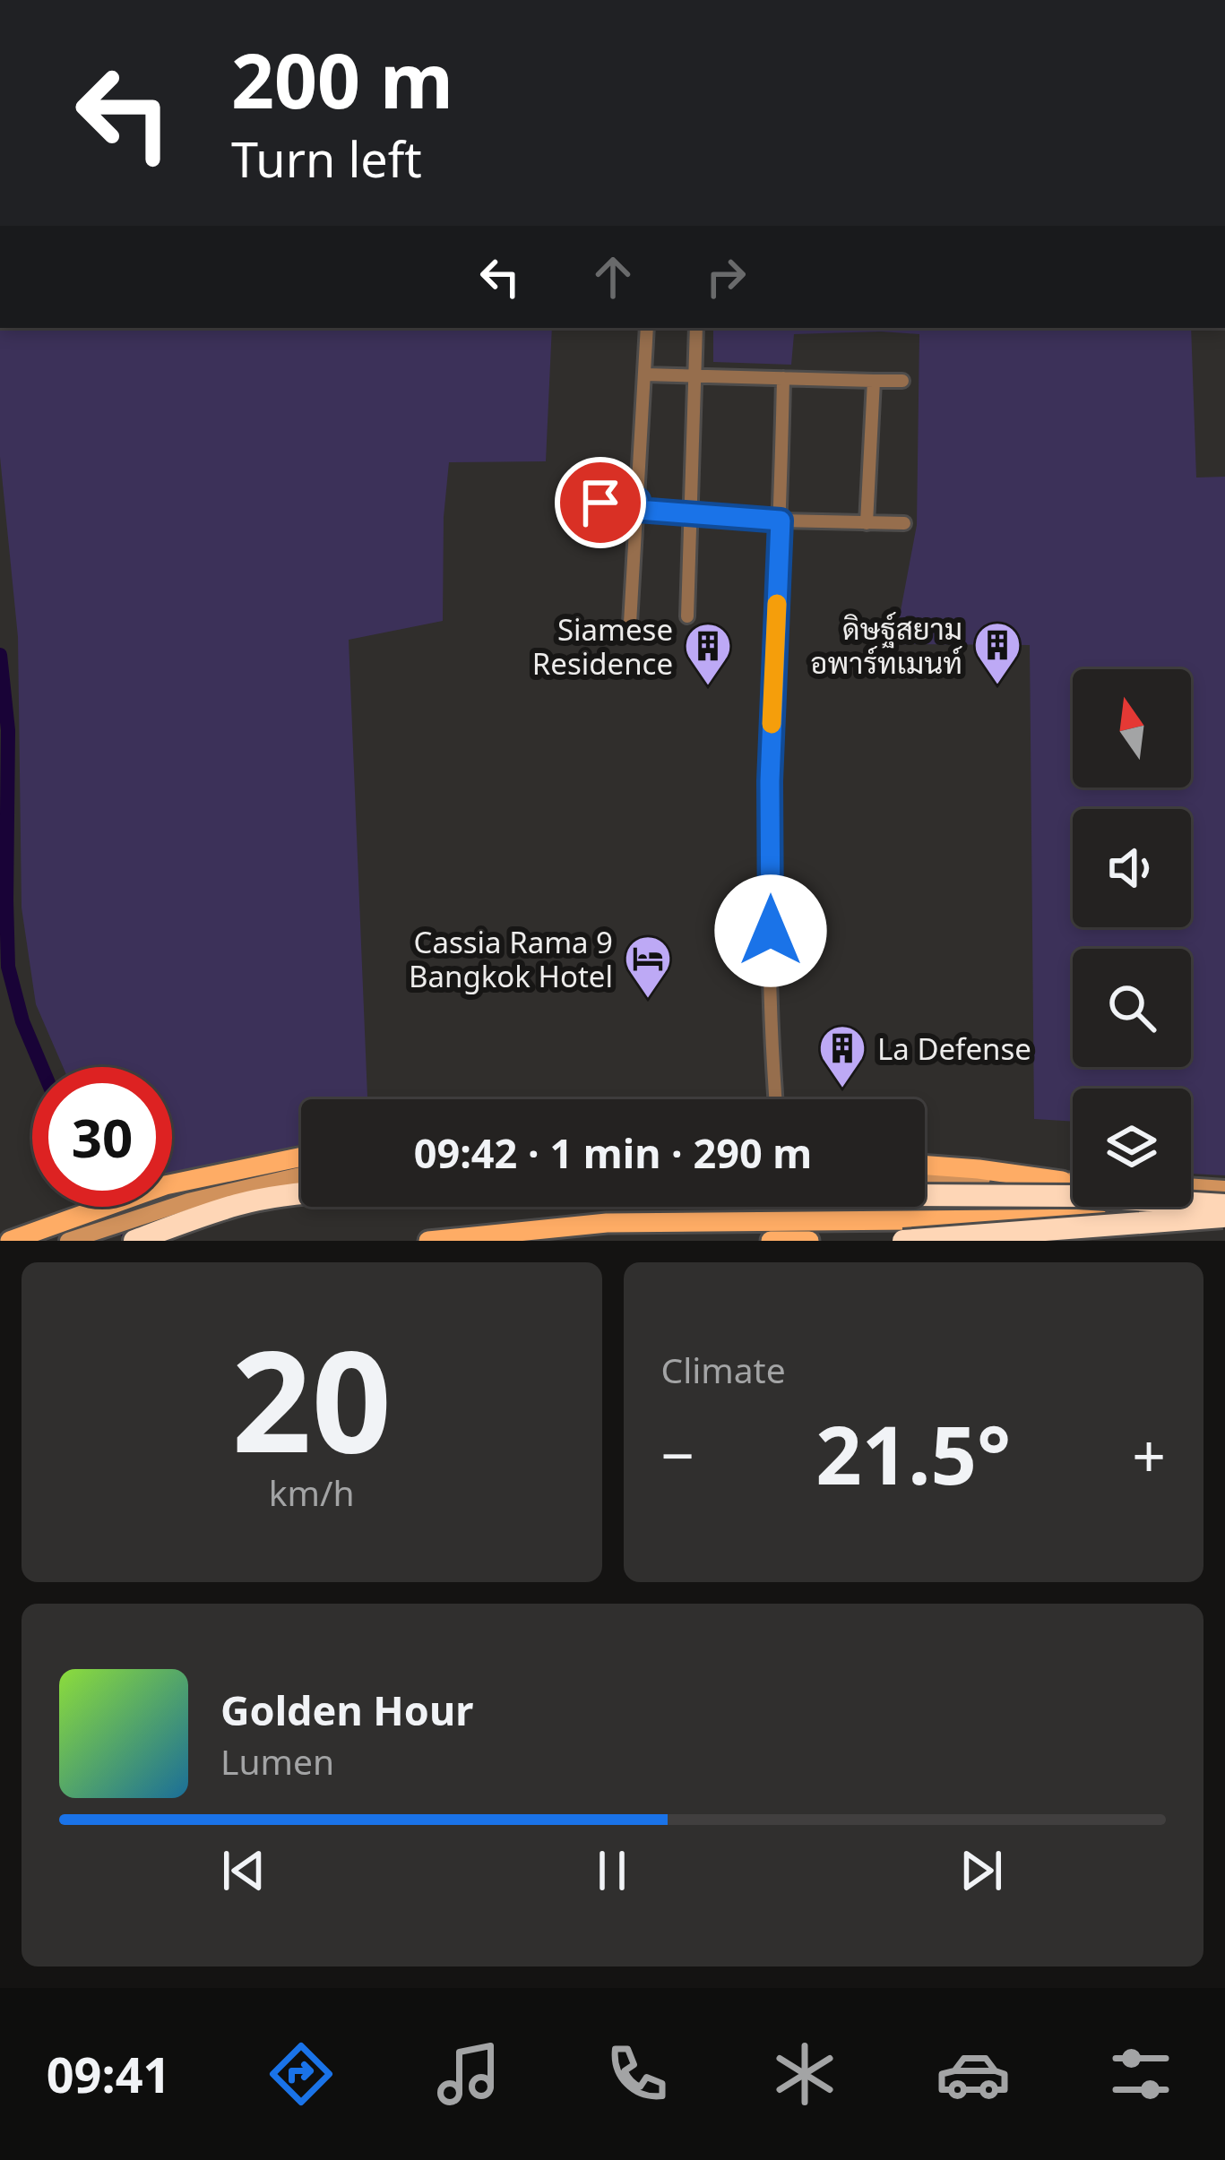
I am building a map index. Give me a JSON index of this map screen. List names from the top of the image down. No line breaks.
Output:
{"places":{"building":["ดิษฐ์สยาม อพาร์ทเมนท์","Siamese Residence","La Defense"],"hotel":["Cassia Rama 9 Bangkok Hotel"]},"north":"top","page":{"turn":["200 m","Turn left"],"limit":"30","trip":"09:42 · 1 min · 290 m","tile":[["20","km/h"],"Climate"],"heat":["−","21.5°","+"],"song":["Golden Hour","Lumen"],"tabs":"09:41"}}
